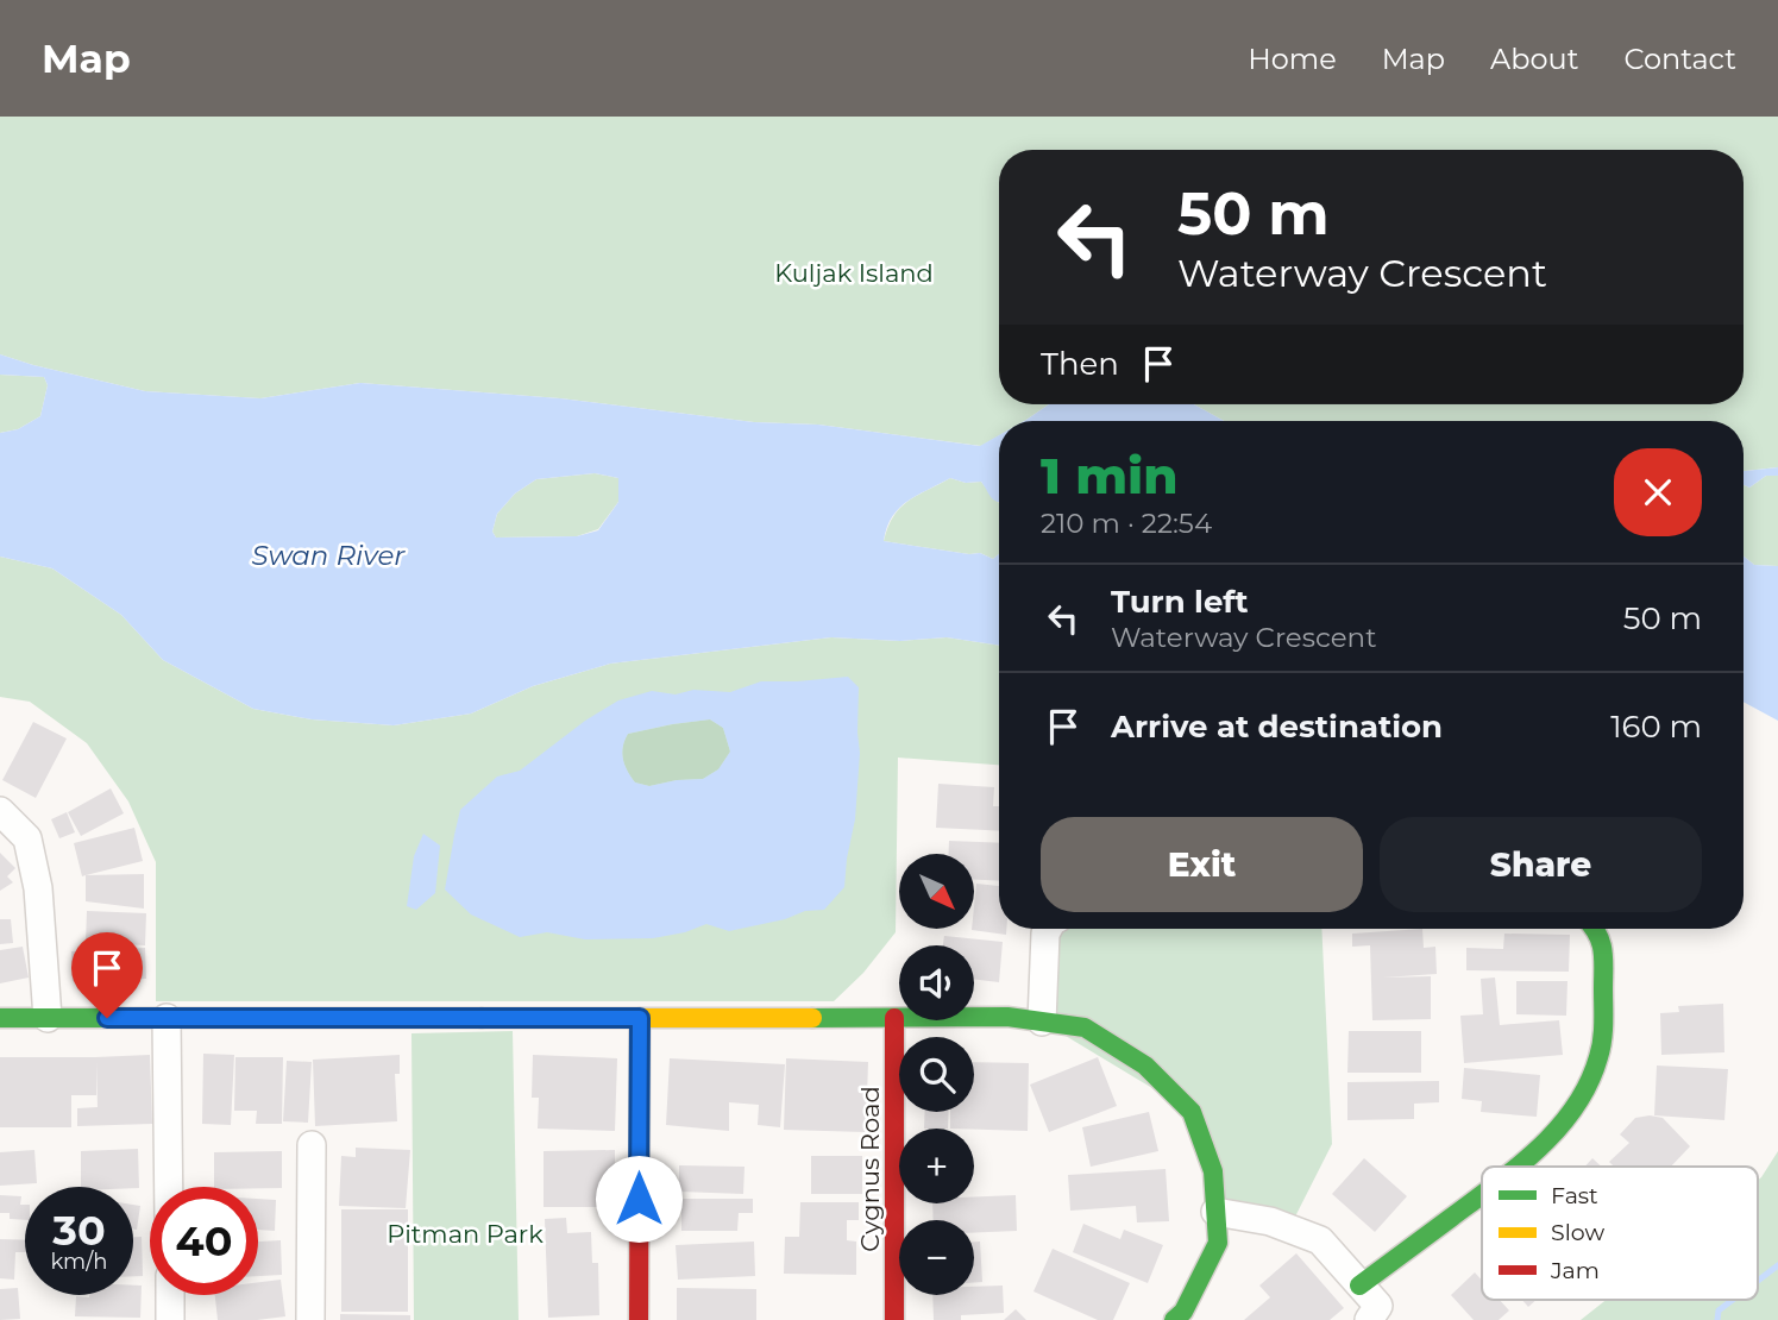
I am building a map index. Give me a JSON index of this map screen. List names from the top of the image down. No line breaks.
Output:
{"streets":{"street":["Cygnus Road"]},"water":["Swan River"],"parks":["Kuljak Island","Pitman Park"],"legend":["Fast","Slow","Jam"],"north":"bottom right","page":{"header":"Map","nav":["Home","Map","About","Contact"],"turn":["50 m","Waterway Crescent"],"then":"Then","heading":["1 min","210 m · 22:54"],"list":[{"name":"Turn left","note":"Waterway Crescent","value":"50 m"},{"name":"Arrive at destination","value":"160 m"}],"buttons":["Exit","Share"],"map_buttons":["+","−"],"speed":"30 km/h","limit":"40"}}
